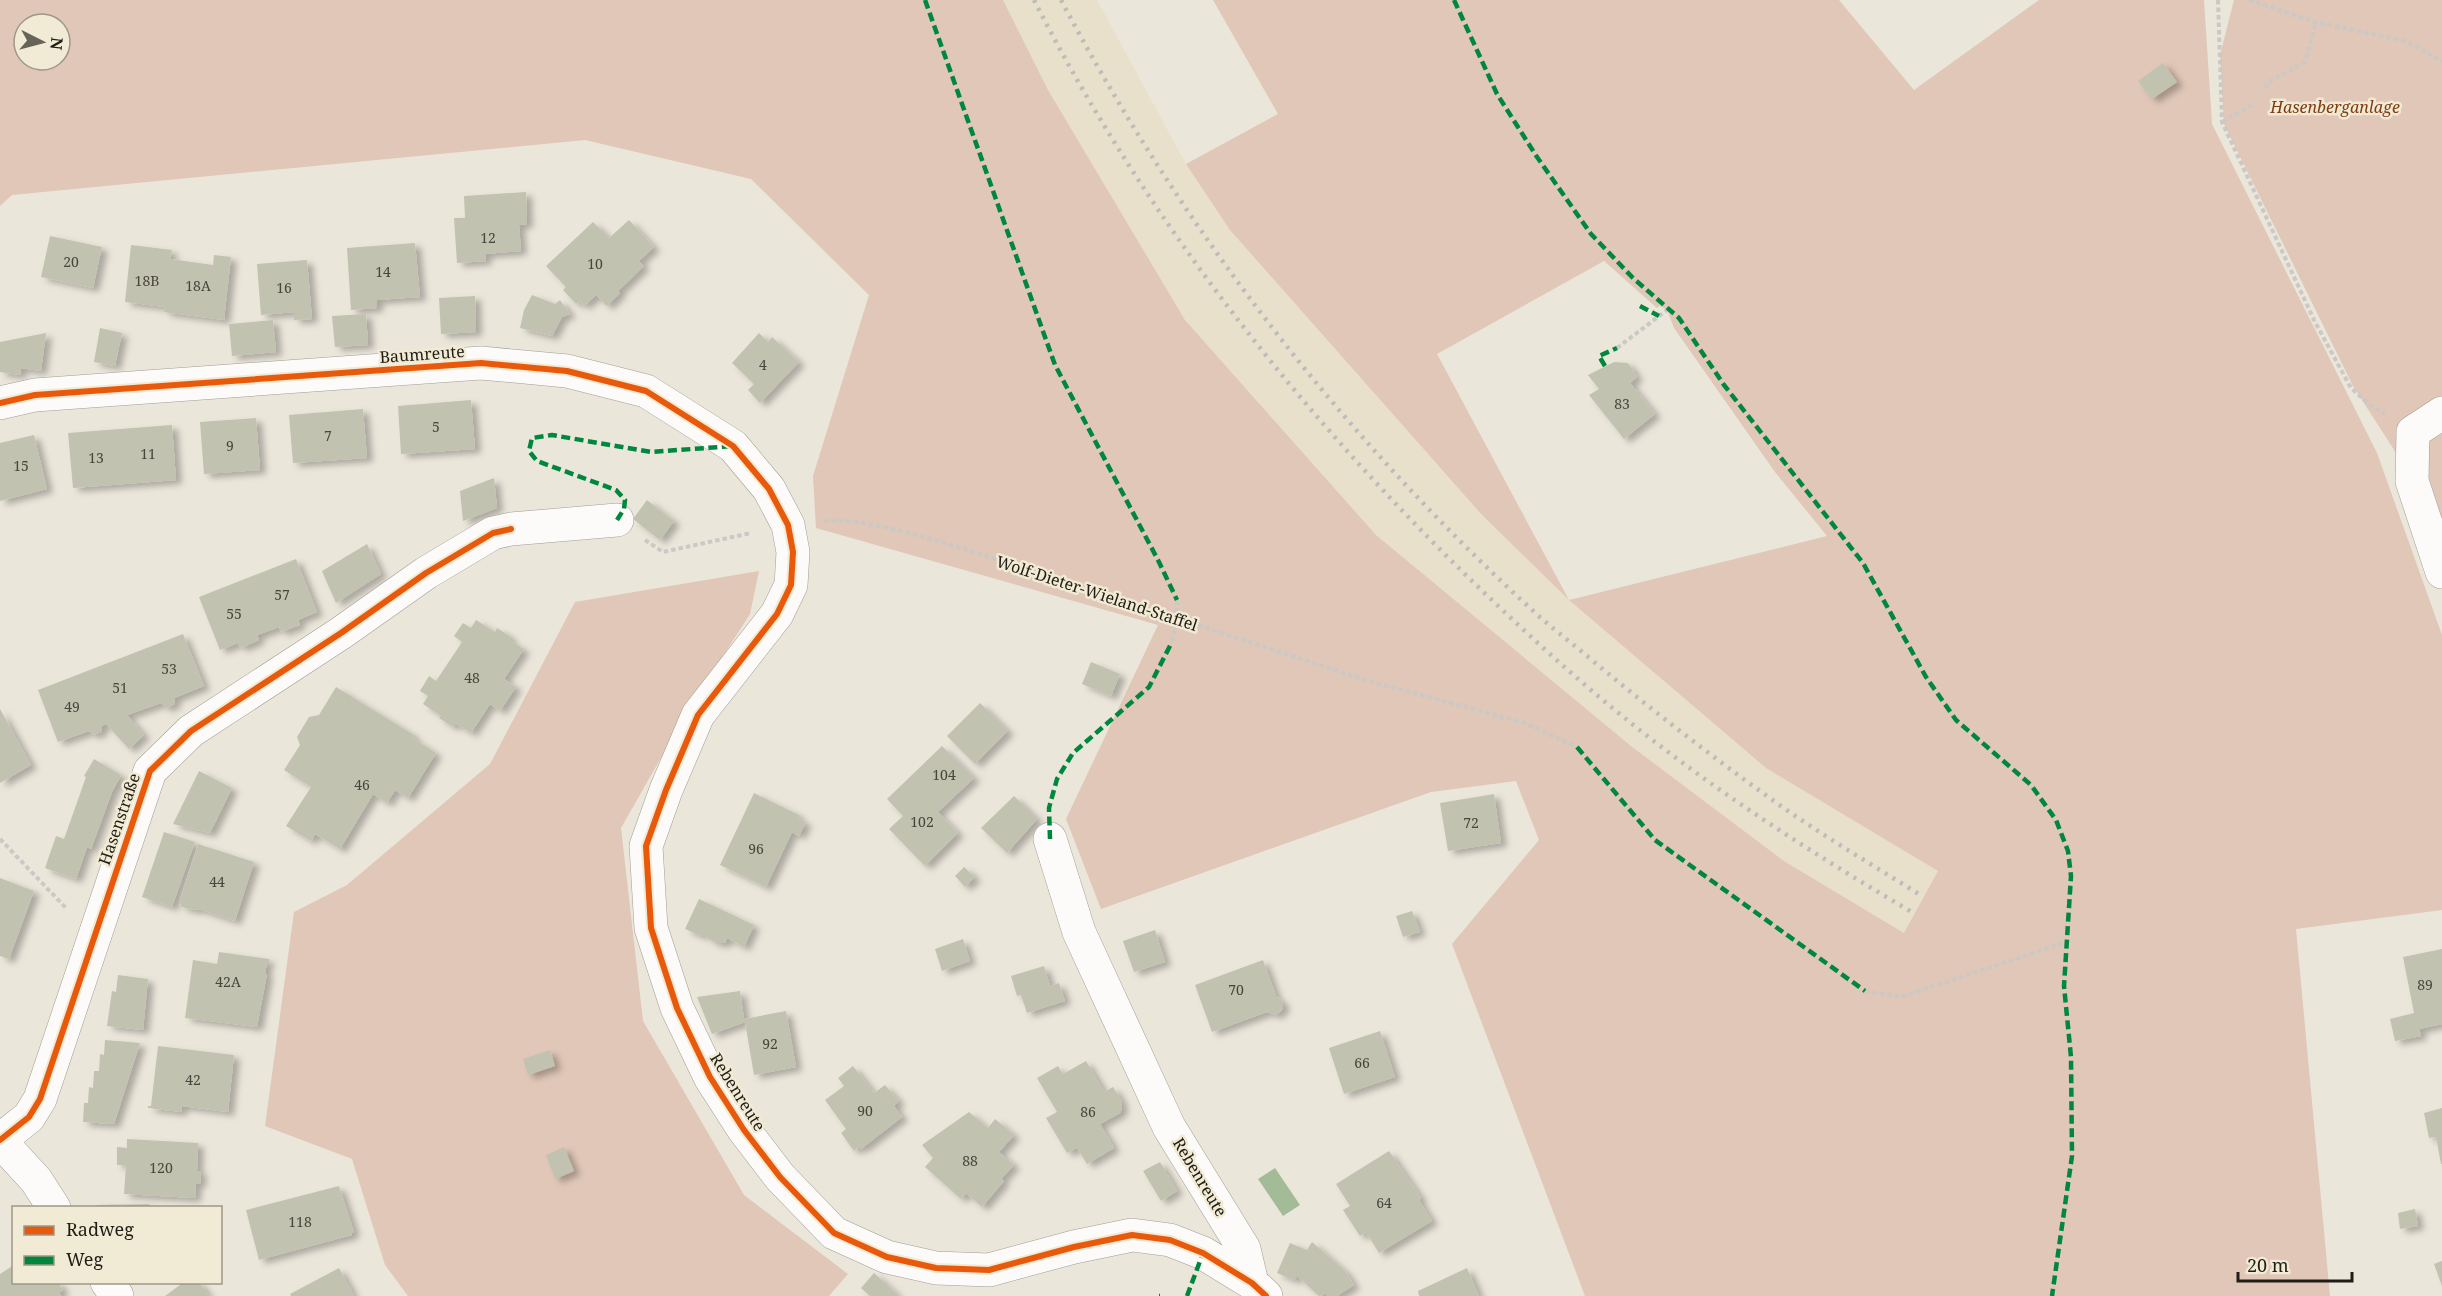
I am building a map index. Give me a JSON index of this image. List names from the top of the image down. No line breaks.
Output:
{"streets":{"street":["Baumreute","Hasenstraße","Rebenreute"],"path":["Wolf-Dieter-Wieland-Staffel"]},"crossings":[["Baumreute","Wolf-Dieter-Wieland-Staffel"],["Baumreute","Rebenreute"],["Wolf-Dieter-Wieland-Staffel","Hasenstraße"],["Wolf-Dieter-Wieland-Staffel","Rebenreute"]],"parks":["Hasenberganlage"],"house_numbers":["12","20","10","14","18B","18A","16","4","83","5","7","9","11","13","15","57","55","53","48","51","49","104","46","102","72","96","44","42A","89","70","92","66","42","90","86","88","120","64","118"],"legend":["Radweg","Weg"],"scale_bar":"20 m","north":"right"}
